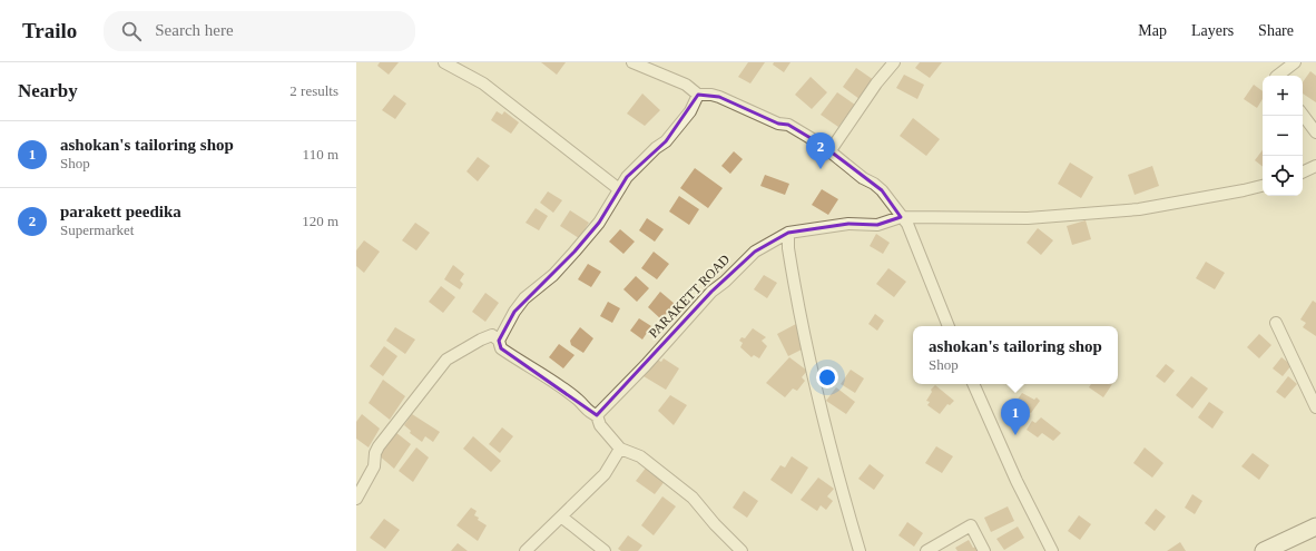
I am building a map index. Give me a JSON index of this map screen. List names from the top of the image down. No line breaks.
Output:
{"streets":{"street":["PARAKETT ROAD"]},"page":{"header":"Trailo","search":"Search here","nav":["Map","Layers","Share"],"heading":["Nearby","2 results"],"map_buttons":["+","−"],"list":[{"mark":"1","name":"ashokan's tailoring shop","note":"Shop","value":"110 m"},{"mark":"2","name":"parakett peedika","note":"Supermarket","value":"120 m"}],"pins":["2","1"],"popup":["ashokan's tailoring shop","Shop"]}}
